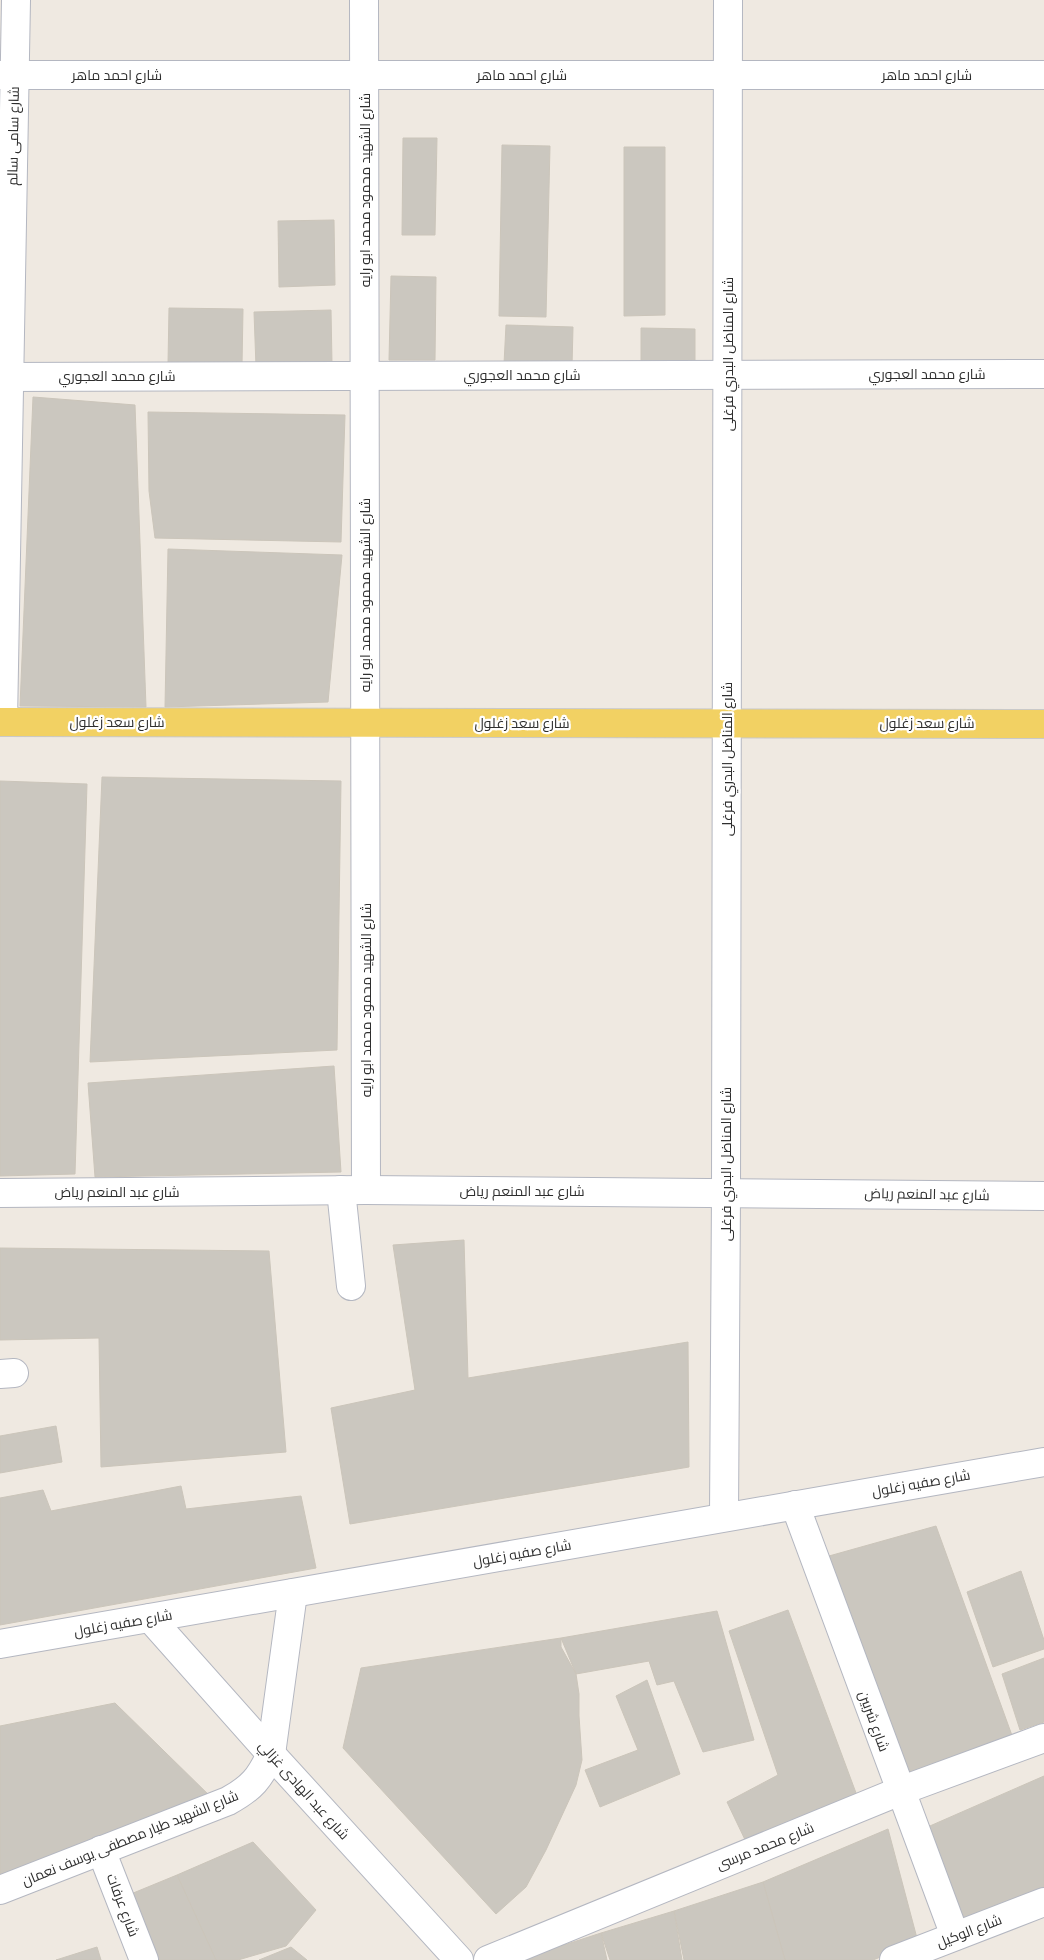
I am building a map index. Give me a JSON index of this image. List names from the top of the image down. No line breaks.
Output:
{"streets":{"main road":["شارع سعد زغلول"],"street":["شارع احمد ماهر","شارع سامى سالم","شارع الشهيد محمود محمد ابو رايه","شارع المناضل البدري فرغلى","شارع محمد العجوري","شارع عبد المنعم رياض","شارع صفيه زغلول","شارع شربين","شارع عبد الهادى غزالي","شارع الشهيد طيار مصطفى يوسف نعمان","شارع محمد مرسى","شارع عرفات","شارع الوكيل"]},"crossings":[["شارع احمد ماهر","شارع سامى سالم"],["شارع احمد ماهر","شارع الشهيد محمود محمد ابو رايه"],["شارع احمد ماهر","شارع المناضل البدري فرغلى"],["شارع سامى سالم","شارع محمد العجوري"],["شارع سامى سالم","شارع سعد زغلول"],["شارع الشهيد محمود محمد ابو رايه","شارع محمد العجوري"],["شارع الشهيد محمود محمد ابو رايه","شارع سعد زغلول"],["شارع الشهيد محمود محمد ابو رايه","شارع عبد المنعم رياض"],["شارع المناضل البدري فرغلى","شارع محمد العجوري"],["شارع المناضل البدري فرغلى","شارع سعد زغلول"],["شارع المناضل البدري فرغلى","شارع عبد المنعم رياض"],["شارع المناضل البدري فرغلى","شارع صفيه زغلول"],["شارع صفيه زغلول","شارع شربين"],["شارع صفيه زغلول","شارع عبد الهادى غزالي"],["شارع صفيه زغلول","شارع الشهيد طيار مصطفى يوسف نعمان"],["شارع شربين","شارع محمد مرسى"],["شارع شربين","شارع الوكيل"],["شارع عبد الهادى غزالي","شارع الشهيد طيار مصطفى يوسف نعمان"],["شارع الشهيد طيار مصطفى يوسف نعمان","شارع عرفات"]]}
